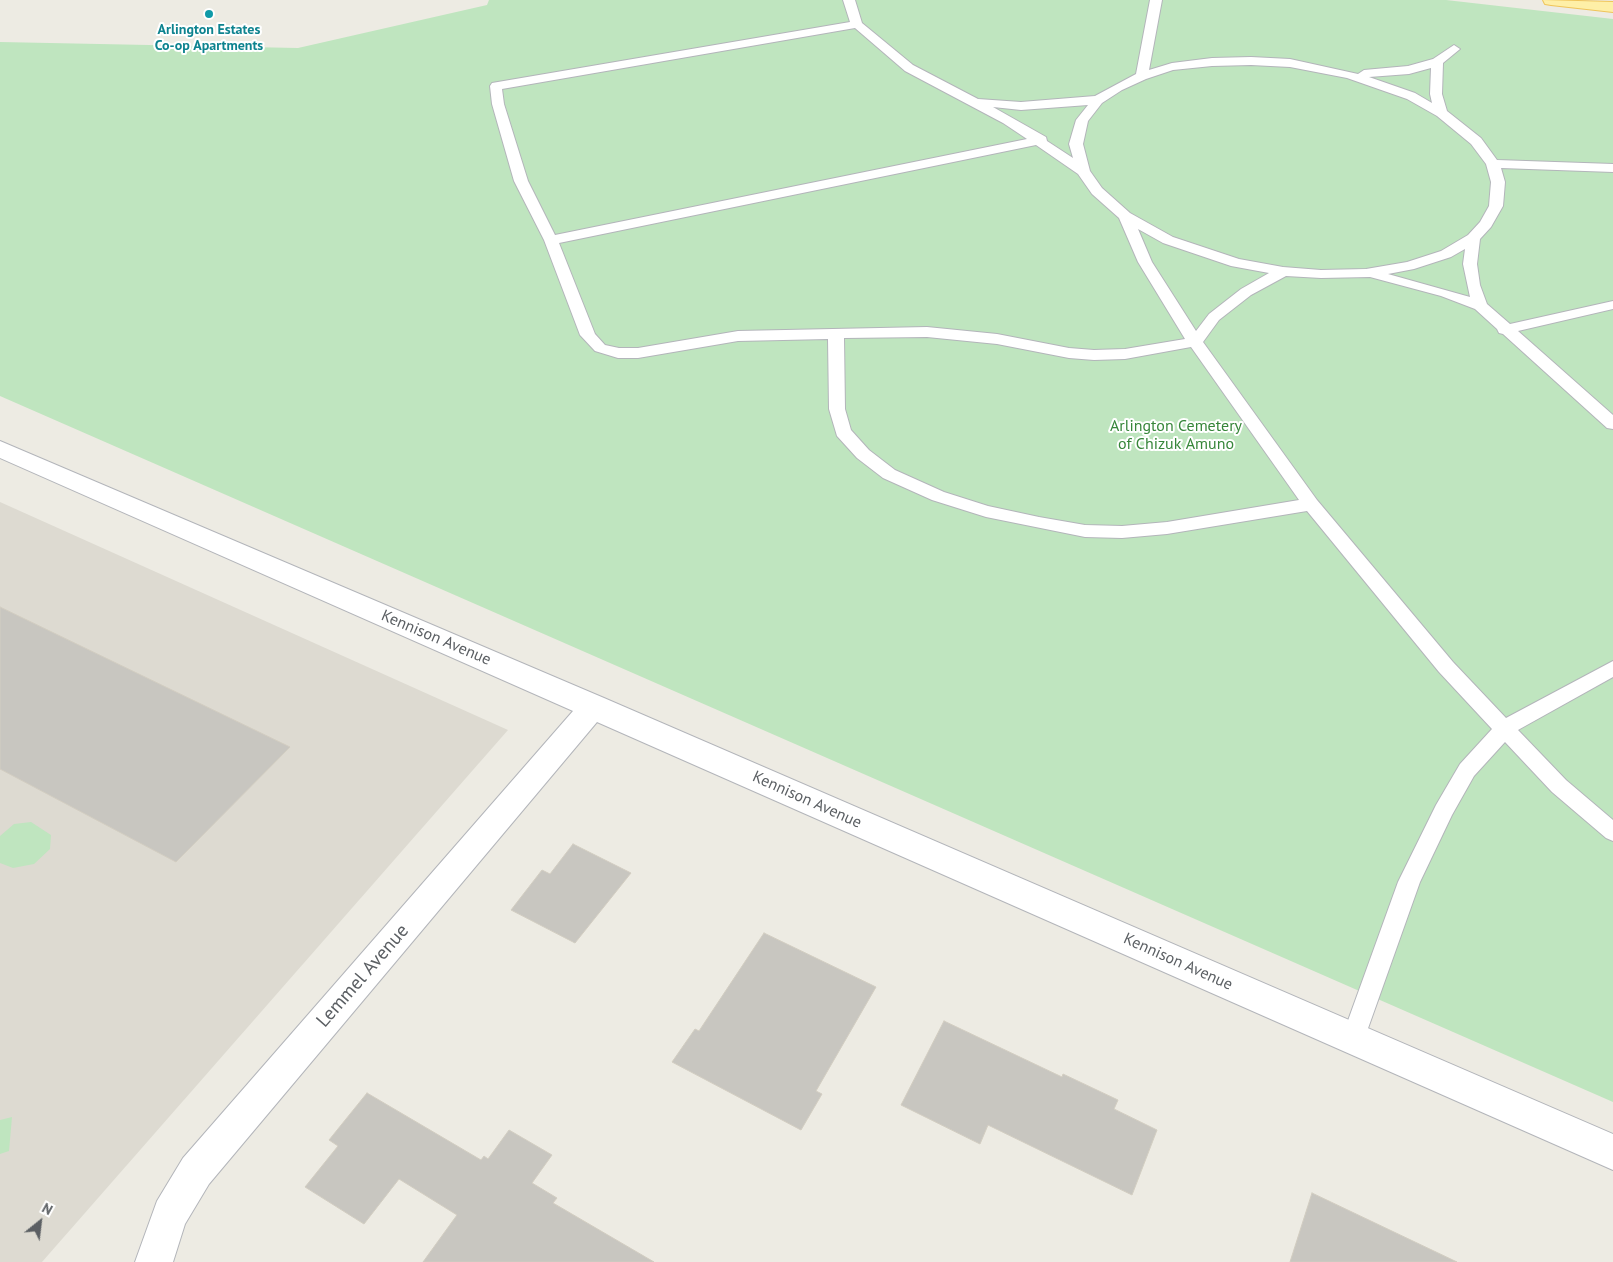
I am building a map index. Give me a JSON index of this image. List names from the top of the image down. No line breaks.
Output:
{"streets":{"street":["Kennison Avenue","Lemmel Avenue"]},"crossings":[["Kennison Avenue","Lemmel Avenue"]],"parks":["Arlington Cemetery of Chizuk Amuno"],"places":["Arlington Estates Co-op Apartments"],"north":"top right"}
